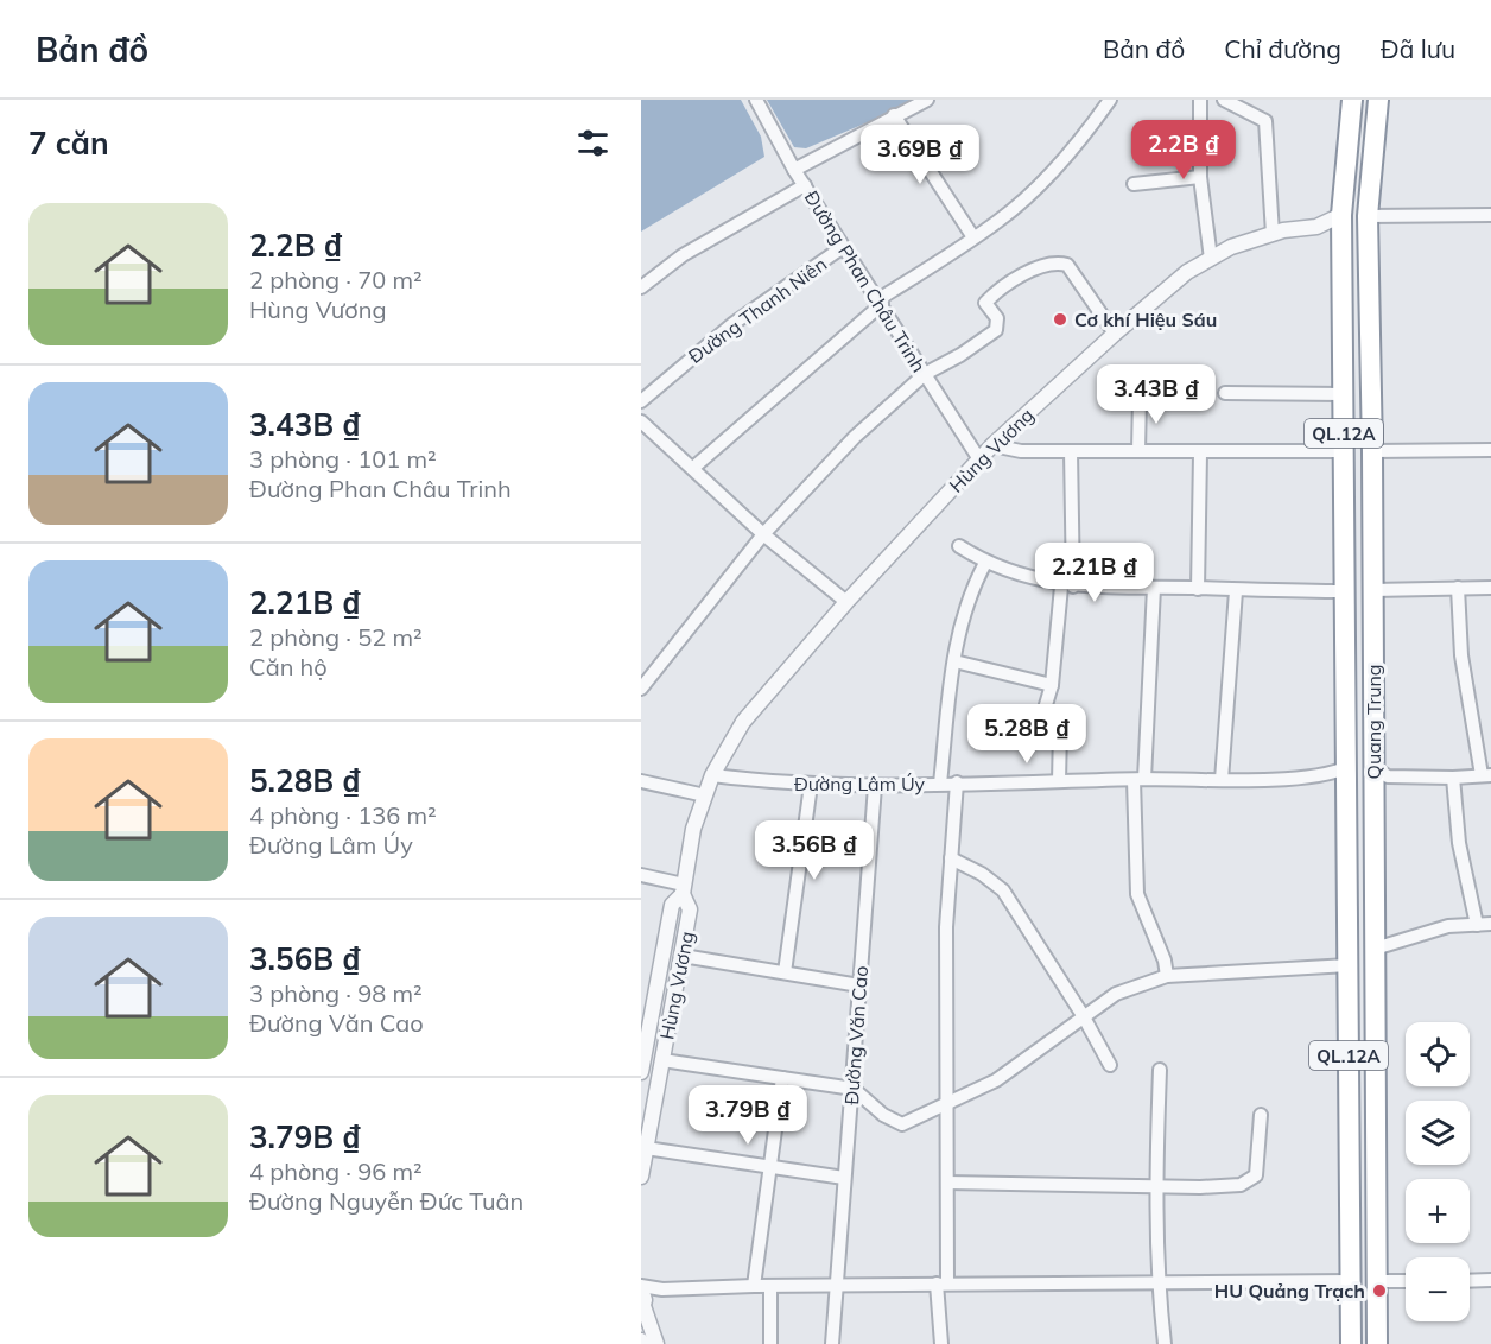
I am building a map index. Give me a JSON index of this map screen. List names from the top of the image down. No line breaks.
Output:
{"streets":{"highway":["QL.12A","Quang Trung"],"street":["Đường Phan Châu Trinh","Đường Thanh Niên","Hùng Vương","Đường Lâm Úy","Đường Văn Cao"]},"crossings":[["Đường Phan Châu Trinh","Đường Thanh Niên"],["Đường Phan Châu Trinh","Hùng Vương"],["Hùng Vương","Quang Trung"],["Hùng Vương","Đường Lâm Úy"],["Quang Trung","Đường Lâm Úy"],["Đường Lâm Úy","Đường Văn Cao"]],"places":["Cơ khí Hiệu Sáu","HU Quảng Trạch"],"page":{"header":"Bản đồ","nav":["Bản đồ","Chỉ đường","Đã lưu"],"heading":"7 căn","price":["2.2B ₫","3.69B ₫","3.43B ₫","2.21B ₫","5.28B ₫","3.56B ₫","3.79B ₫"],"list":[{"name":"2.2B ₫","note":"2 phòng · 70 m² · Hùng Vương"},{"name":"3.43B ₫","note":"3 phòng · 101 m² · Đường Phan Châu Trinh"},{"name":"2.21B ₫","note":"2 phòng · 52 m² · Căn hộ"},{"name":"5.28B ₫","note":"4 phòng · 136 m² · Đường Lâm Úy"},{"name":"3.56B ₫","note":"3 phòng · 98 m² · Đường Văn Cao"},{"name":"3.79B ₫","note":"4 phòng · 96 m² · Đường Nguyễn Đức Tuân"}],"map_buttons":["+","−"]}}
